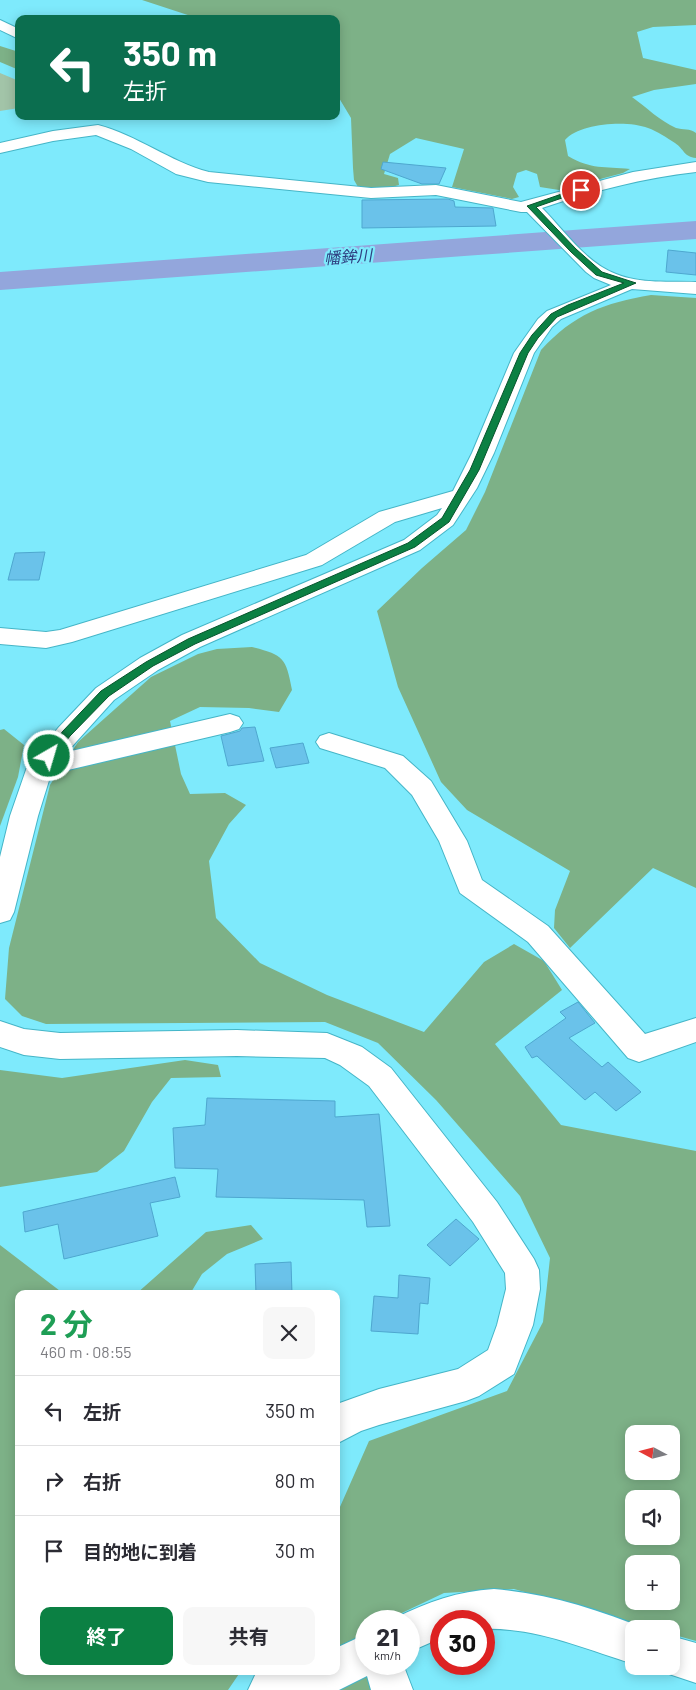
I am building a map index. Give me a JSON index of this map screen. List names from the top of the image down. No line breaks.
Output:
{"water":["幡鉾川"],"north":"left","page":{"turn":["350 m","左折"],"heading":["2 分","460 m · 08:55"],"list":[{"name":"左折","value":"350 m"},{"name":"右折","value":"80 m"},{"name":"目的地に到着","value":"30 m"}],"map_buttons":["+","−"],"buttons":["終了","共有"],"speed":"21 km/h","limit":"30"}}
